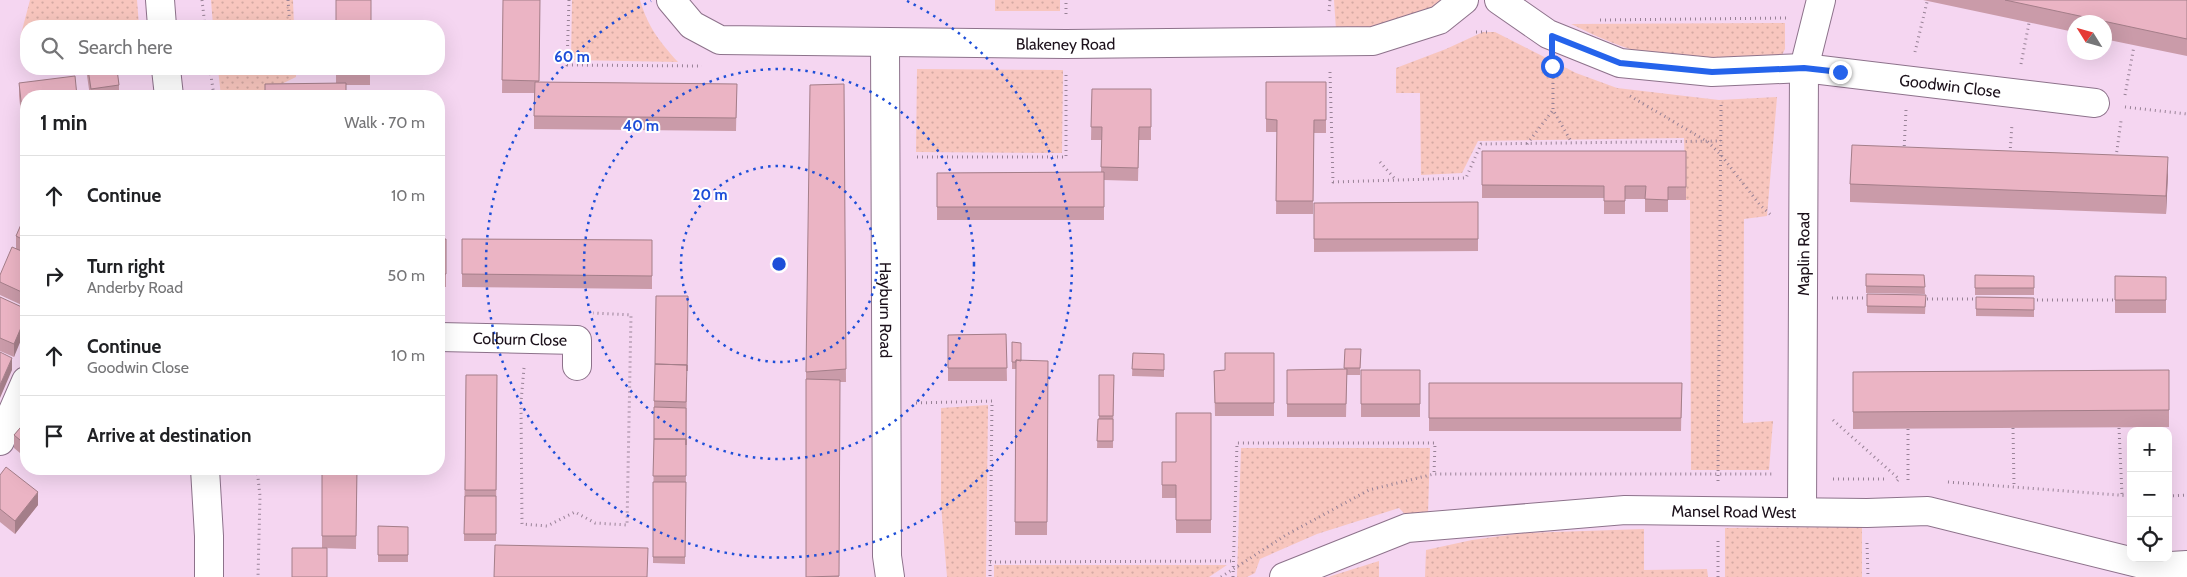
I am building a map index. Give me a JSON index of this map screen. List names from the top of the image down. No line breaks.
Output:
{"streets":{"street":["Blakeney Road","Goodwin Close","Maplin Road","Hayburn Road","Colburn Close","Mansel Road West"]},"crossings":[["Blakeney Road","Hayburn Road"],["Goodwin Close","Maplin Road"],["Maplin Road","Mansel Road West"]],"north":"top left","page":{"search":"Search here","heading":["1 min","Walk · 70 m"],"list":[["Continue","10 m"],["Turn right","Anderby Road","50 m"],["Continue","Goodwin Close","10 m"],"Arrive at destination"],"map_buttons":["+","−"]},"rings":["60 m","40 m","20 m"]}
